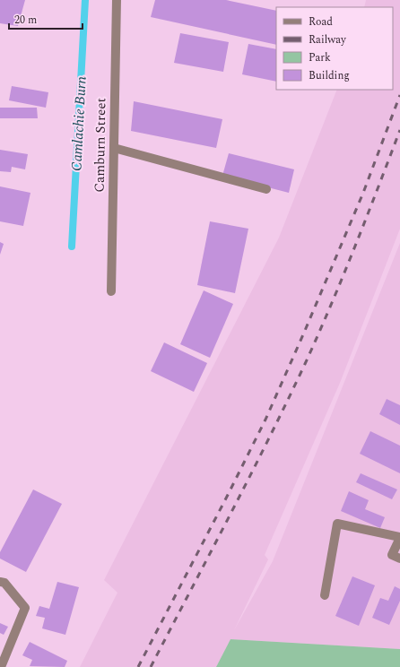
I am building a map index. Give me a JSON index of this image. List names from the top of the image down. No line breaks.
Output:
{"streets":{"street":["Camburn Street"]},"water":["Camlachie Burn"],"legend":["Road","Railway","Park","Building"],"scale_bar":"20 m"}
